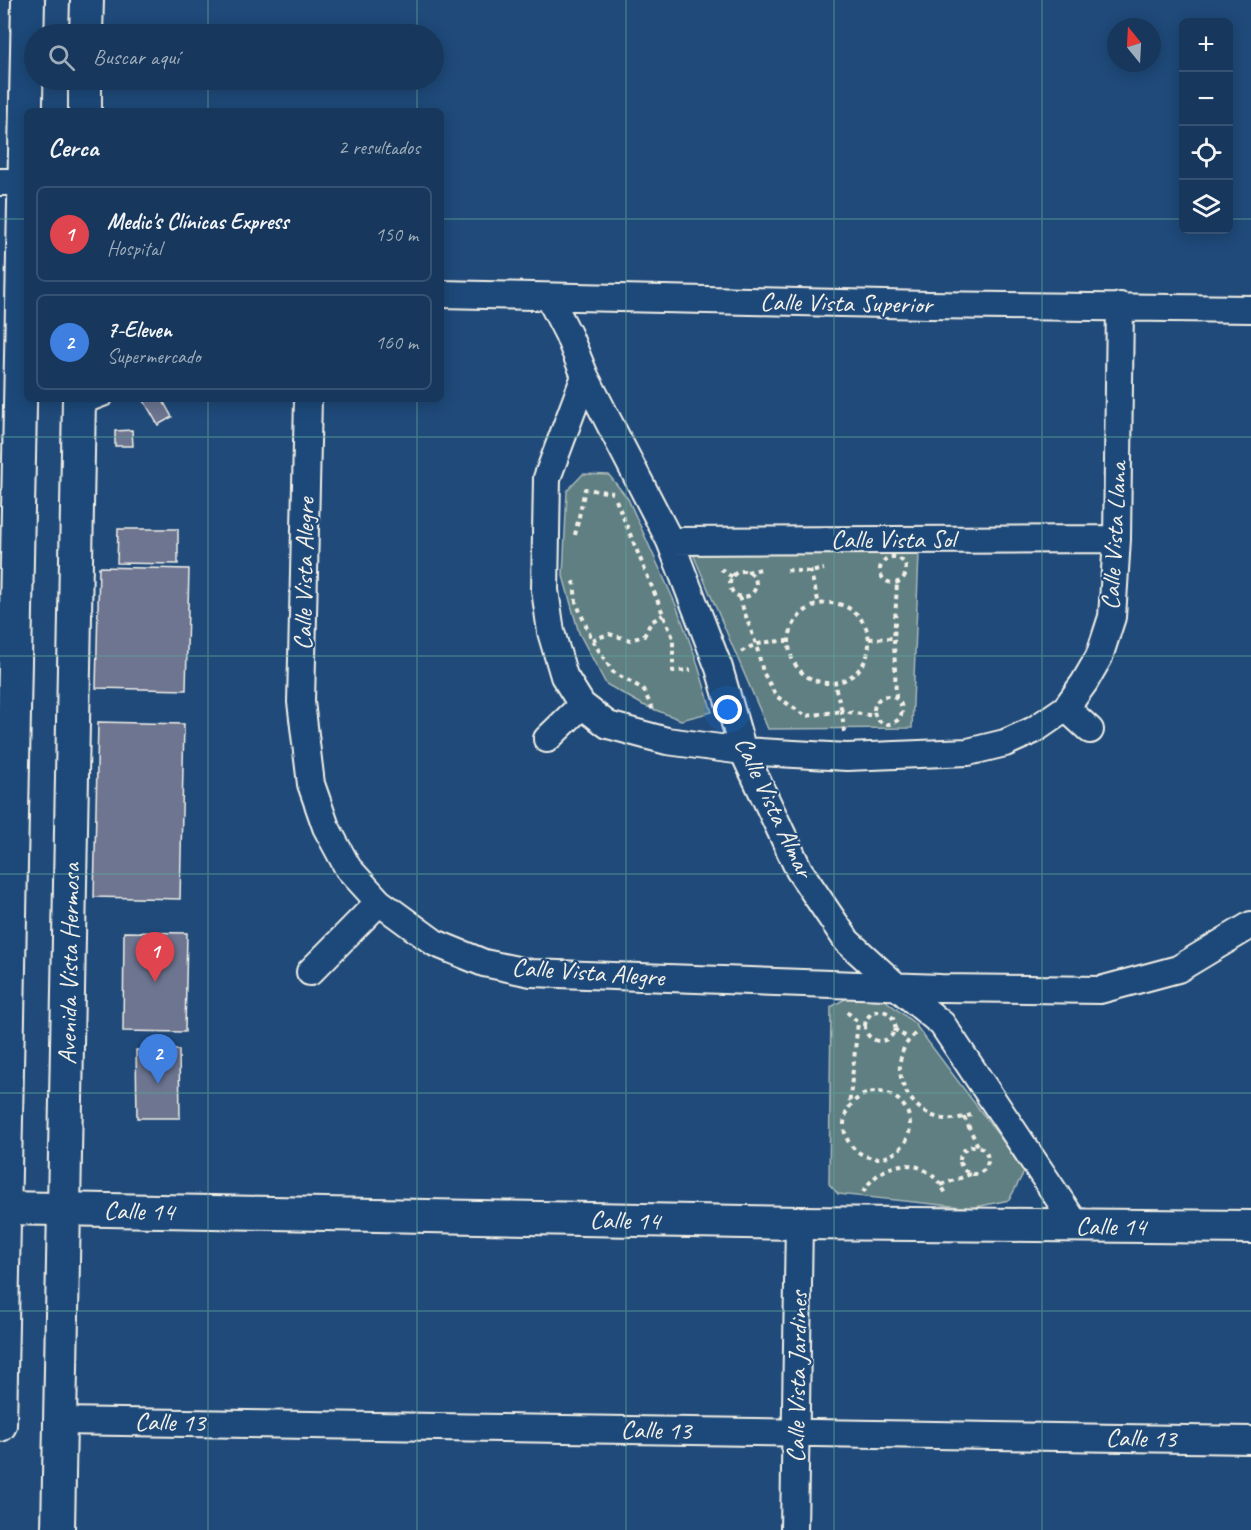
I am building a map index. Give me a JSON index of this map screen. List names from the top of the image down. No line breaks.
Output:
{"streets":{"street":["Calle Vista Superior","Calle Vista Llana","Calle Vista Sol","Calle Vista Alegre","Calle Vista Almar","Avenida Vista Hermosa","Calle 14","Calle Vista Jardines","Calle 13"]},"crossings":[["Calle Vista Superior","Calle Vista Llana"],["Calle Vista Superior","Calle Vista Almar"],["Calle Vista Llana","Calle Vista Sol"],["Calle Vista Llana","Calle Vista Almar"],["Calle Vista Sol","Calle Vista Almar"],["Calle Vista Alegre","Calle Vista Almar"],["Calle Vista Almar","Calle 14"],["Avenida Vista Hermosa","Calle 14"],["Avenida Vista Hermosa","Calle 13"],["Calle 14","Calle Vista Jardines"],["Calle Vista Jardines","Calle 13"]],"north":"top","page":{"map_buttons":["+","−"],"search":"Buscar aquí","heading":["Cerca","2 resultados"],"list":[{"mark":"1","name":"Medic's Clínicas Express","note":"Hospital","value":"150 m"},{"mark":"2","name":"7-Eleven","note":"Supermercado","value":"160 m"}],"pins":["1","2"]}}
